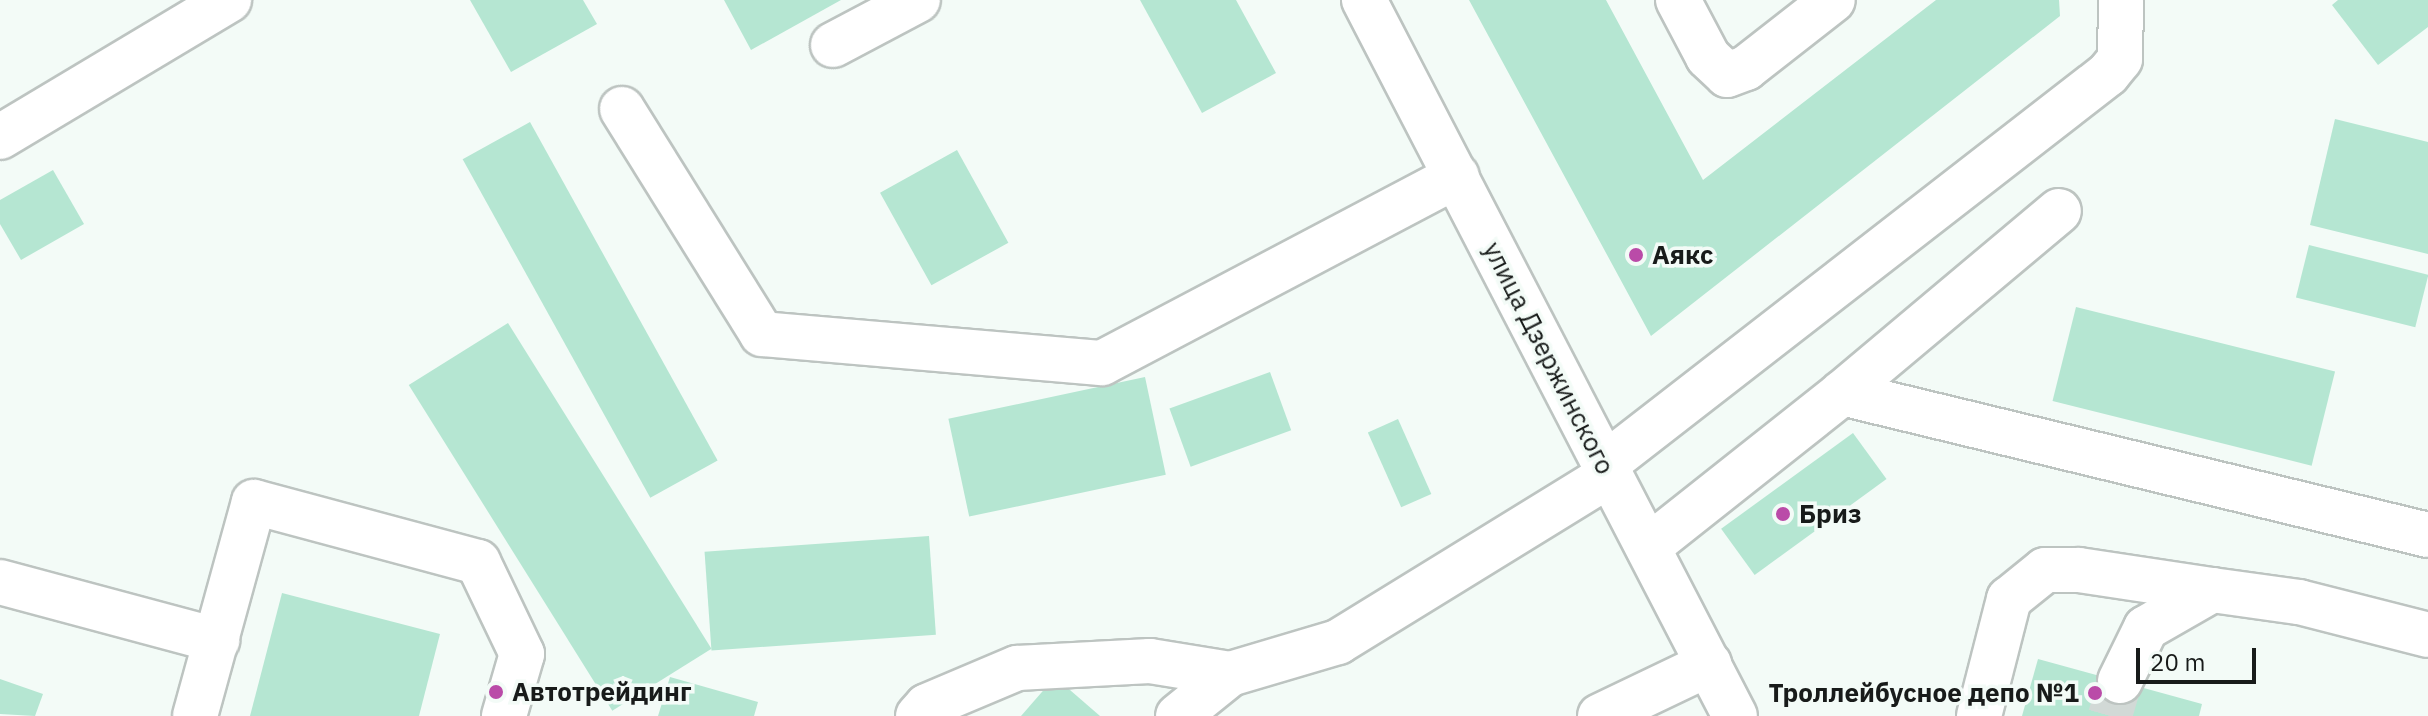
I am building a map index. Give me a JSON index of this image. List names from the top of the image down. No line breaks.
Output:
{"streets":{"main road":["улица Дзержинского"]},"places":["Аякс","Бриз","Автотрейдинг","Троллейбусное депо №1"],"scale_bar":"20 m"}
